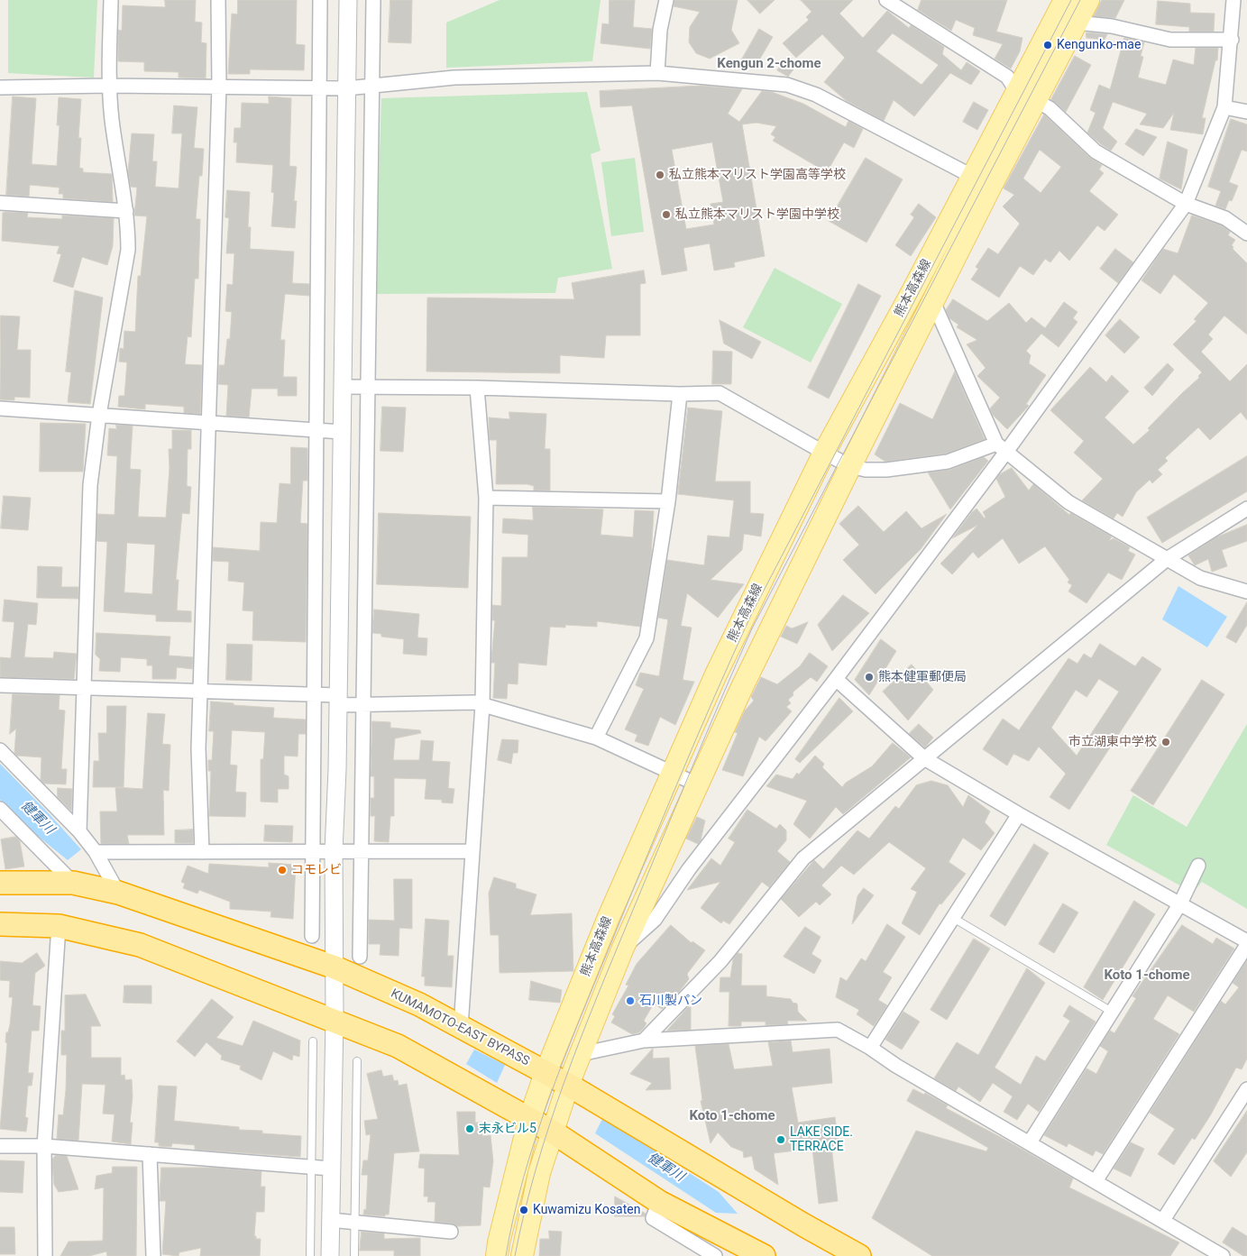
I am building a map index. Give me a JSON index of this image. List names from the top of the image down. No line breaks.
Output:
{"streets":{"highway":["KUMAMOTO-EAST BYPASS"],"main road":["熊本高森線"]},"crossings":[["熊本高森線","KUMAMOTO-EAST BYPASS"]],"districts":["Kengun 2-chome","Koto 1-chome","Koto 1-chome"],"water":["健軍川"],"places":["Kengunko-mae","私立熊本マリスト学園高等学校","私立熊本マリスト学園中学校","熊本健軍郵便局","市立湖東中学校","コモレビ","石川製パン","末永ビル5","LAKE SIDE. TERRACE","Kuwamizu Kosaten"]}
